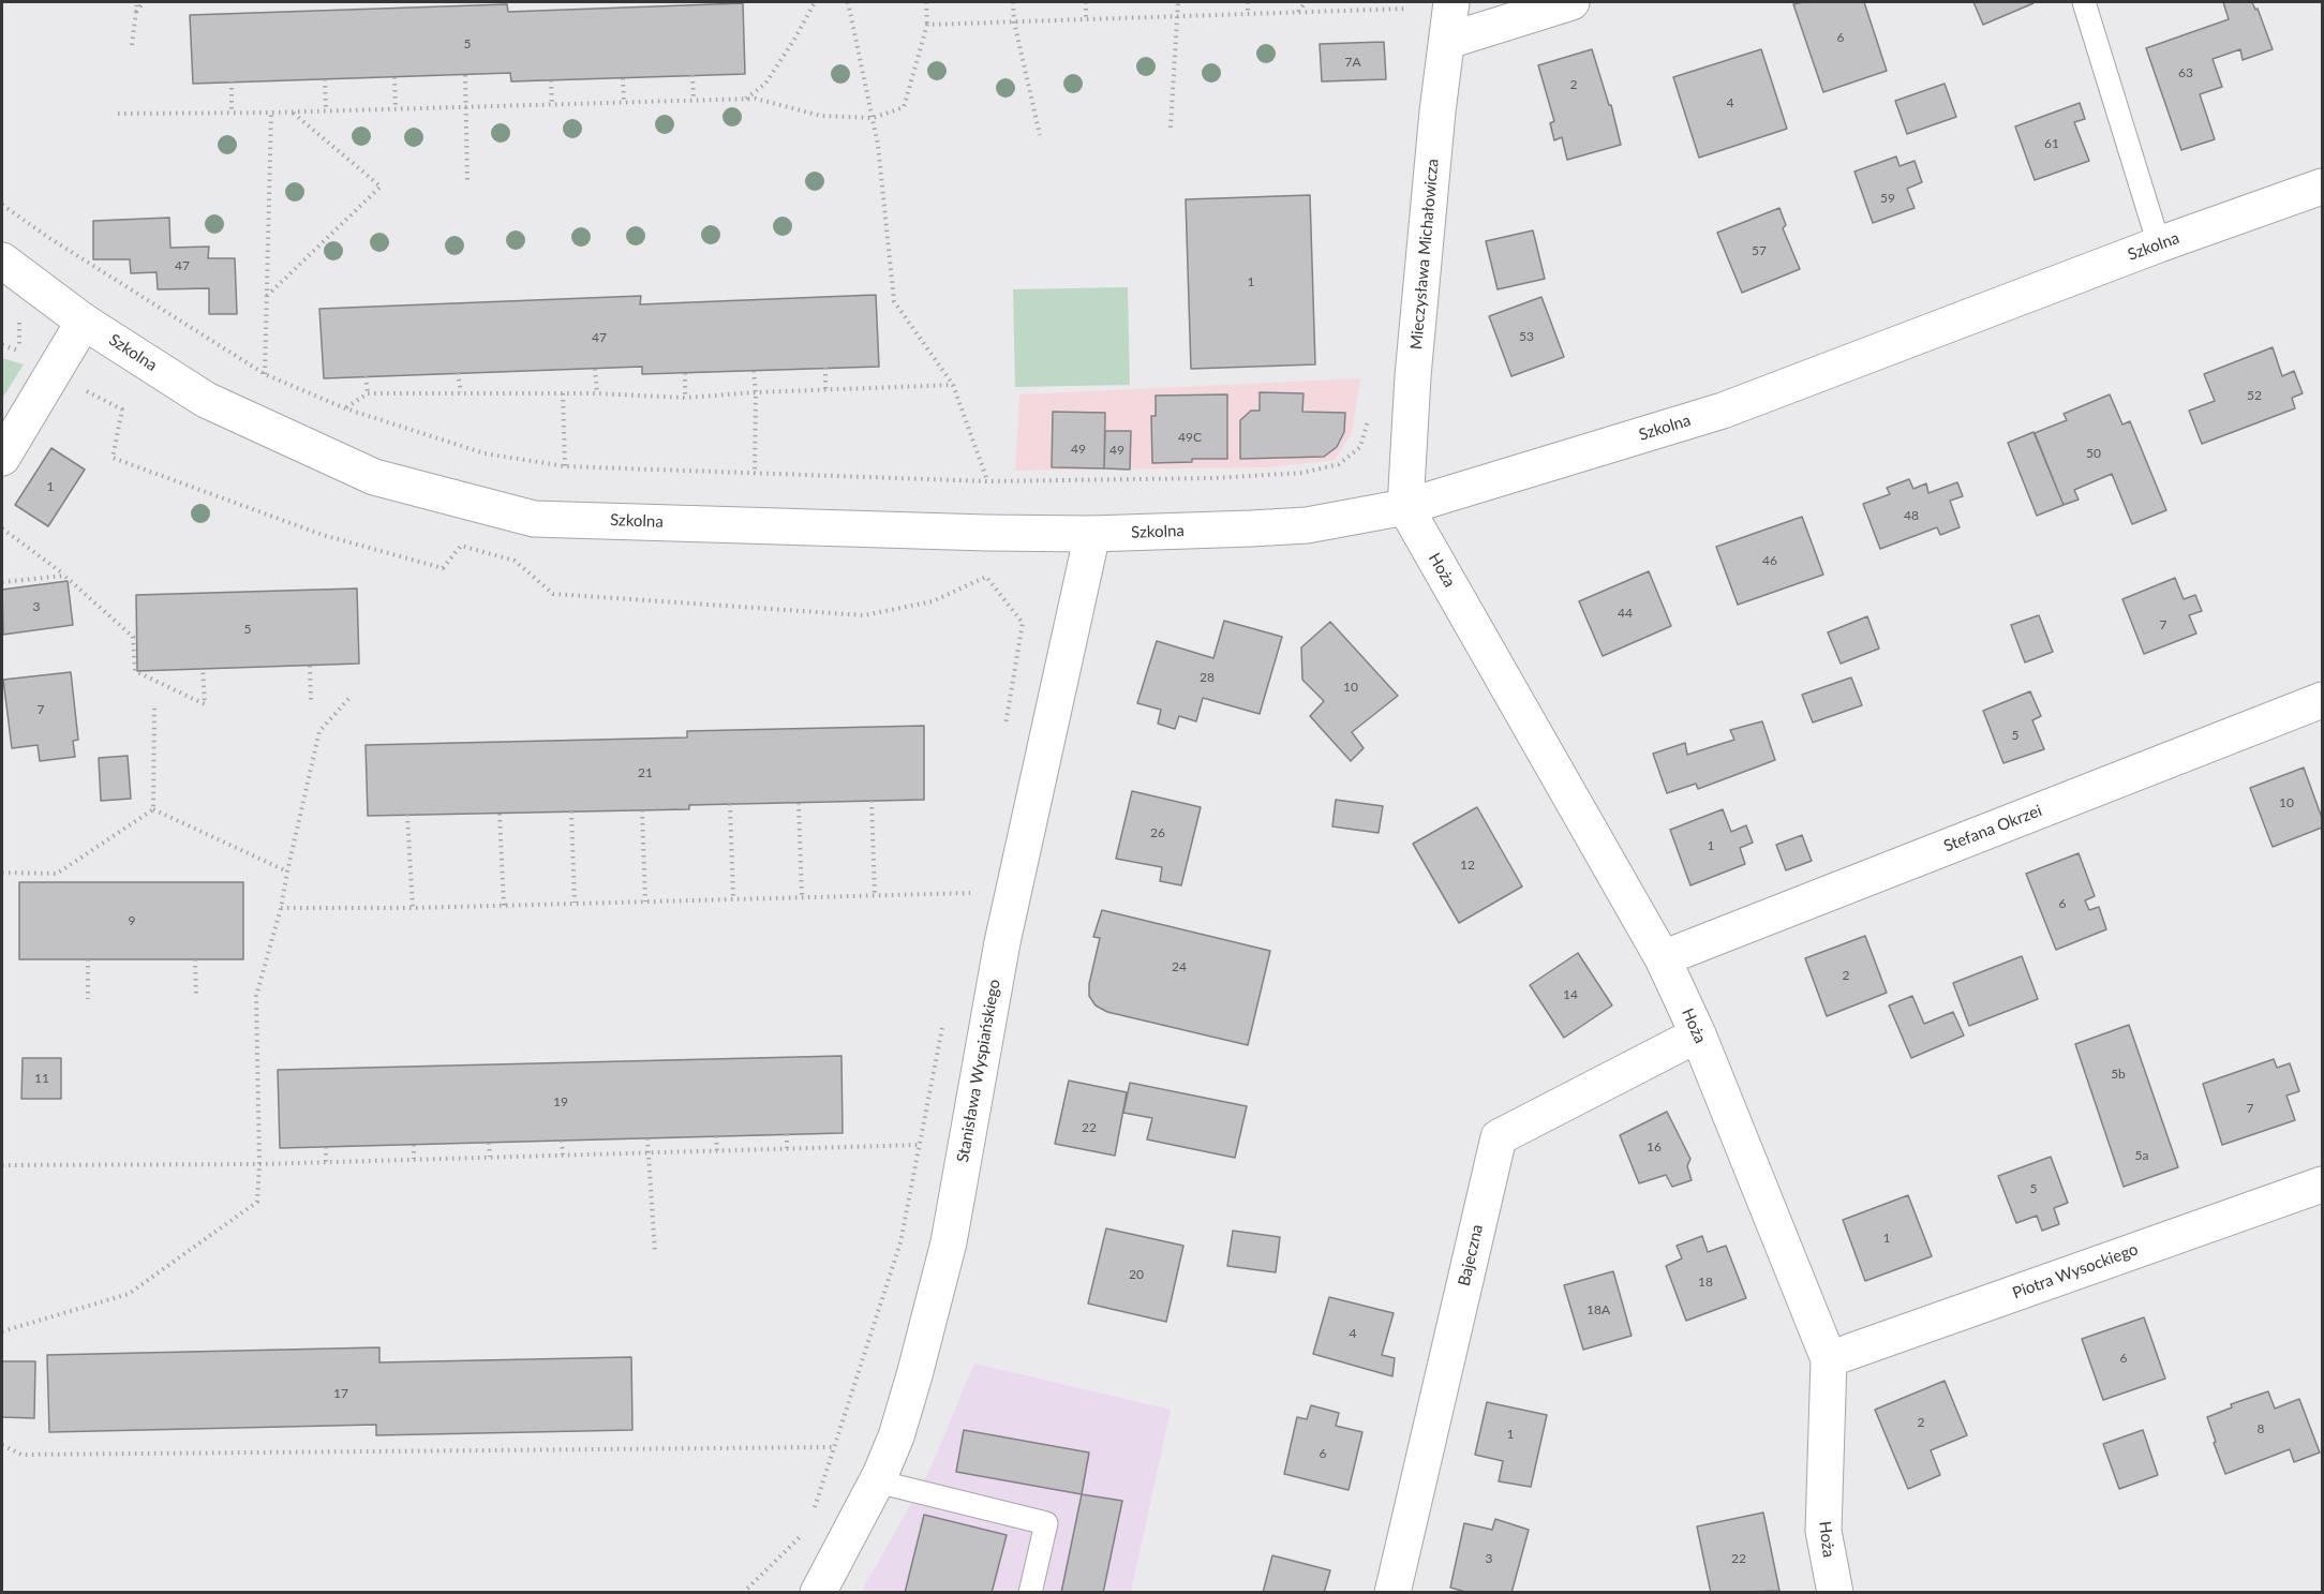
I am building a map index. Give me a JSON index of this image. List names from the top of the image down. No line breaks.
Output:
{"streets":{"street":["Szkolna","Mieczysława Michałowicza","Hoża","Stefana Okrzei","Stanisława Wyspiańskiego","Bajeczna","Piotra Wysockiego"]},"crossings":[["Szkolna","Mieczysława Michałowicza"],["Szkolna","Hoża"],["Szkolna","Stanisława Wyspiańskiego"],["Mieczysława Michałowicza","Hoża"],["Hoża","Stefana Okrzei"],["Hoża","Bajeczna"],["Hoża","Piotra Wysockiego"]],"house_numbers":["6","5","7A","63","2","4","61","59","57","47","1","53","47","52","49C","49","49","50","1","48","46","3","44","7","5","28","10","7","5","21","10","26","1","12","6","9","24","2","14","5b","11","19","7","22","16","5a","5","1","20","18","18A","4","6","17","2","8","1","6","3","22"]}
